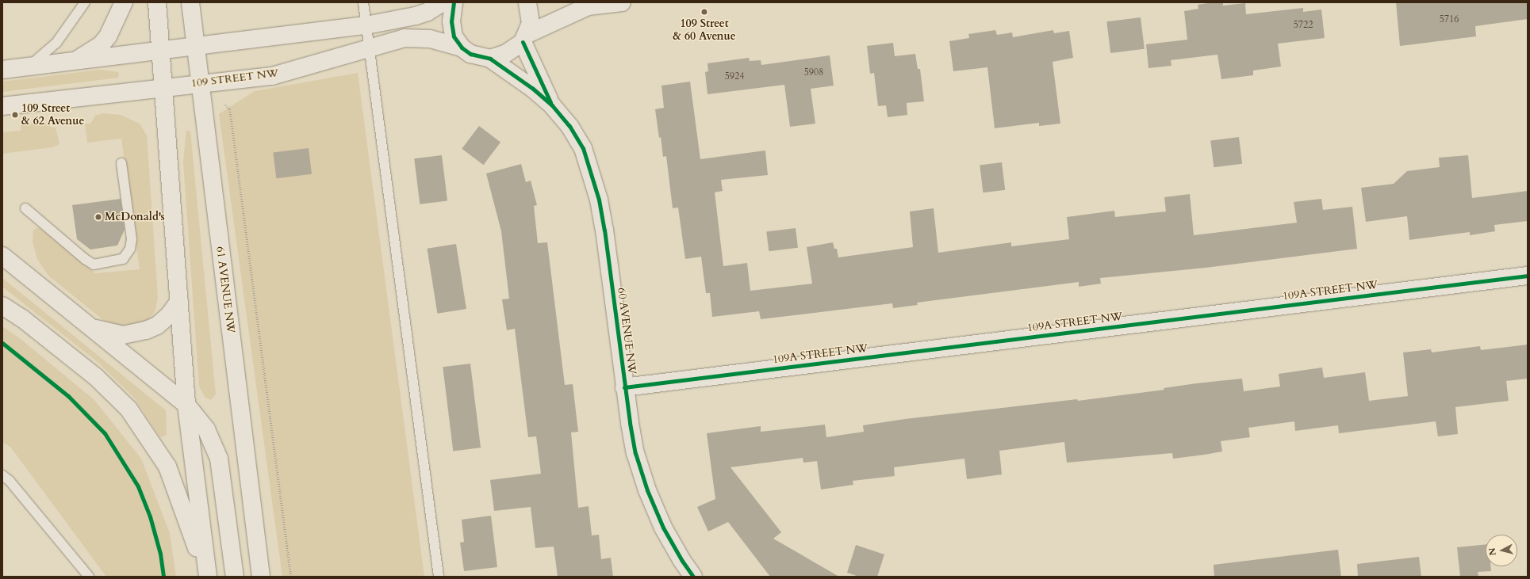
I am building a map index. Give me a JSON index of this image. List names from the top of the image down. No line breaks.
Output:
{"streets":{"main road":["109 STREET NW","61 AVENUE NW","109A STREET NW","60 AVENUE NW"]},"crossings":[["109 STREET NW","61 AVENUE NW"],["109 STREET NW","60 AVENUE NW"],["109A STREET NW","60 AVENUE NW"]],"places":["109 Street & 60 Avenue","109 Street & 62 Avenue","McDonald's"],"house_numbers":["5716","5722","5908","5924"],"north":"left"}
